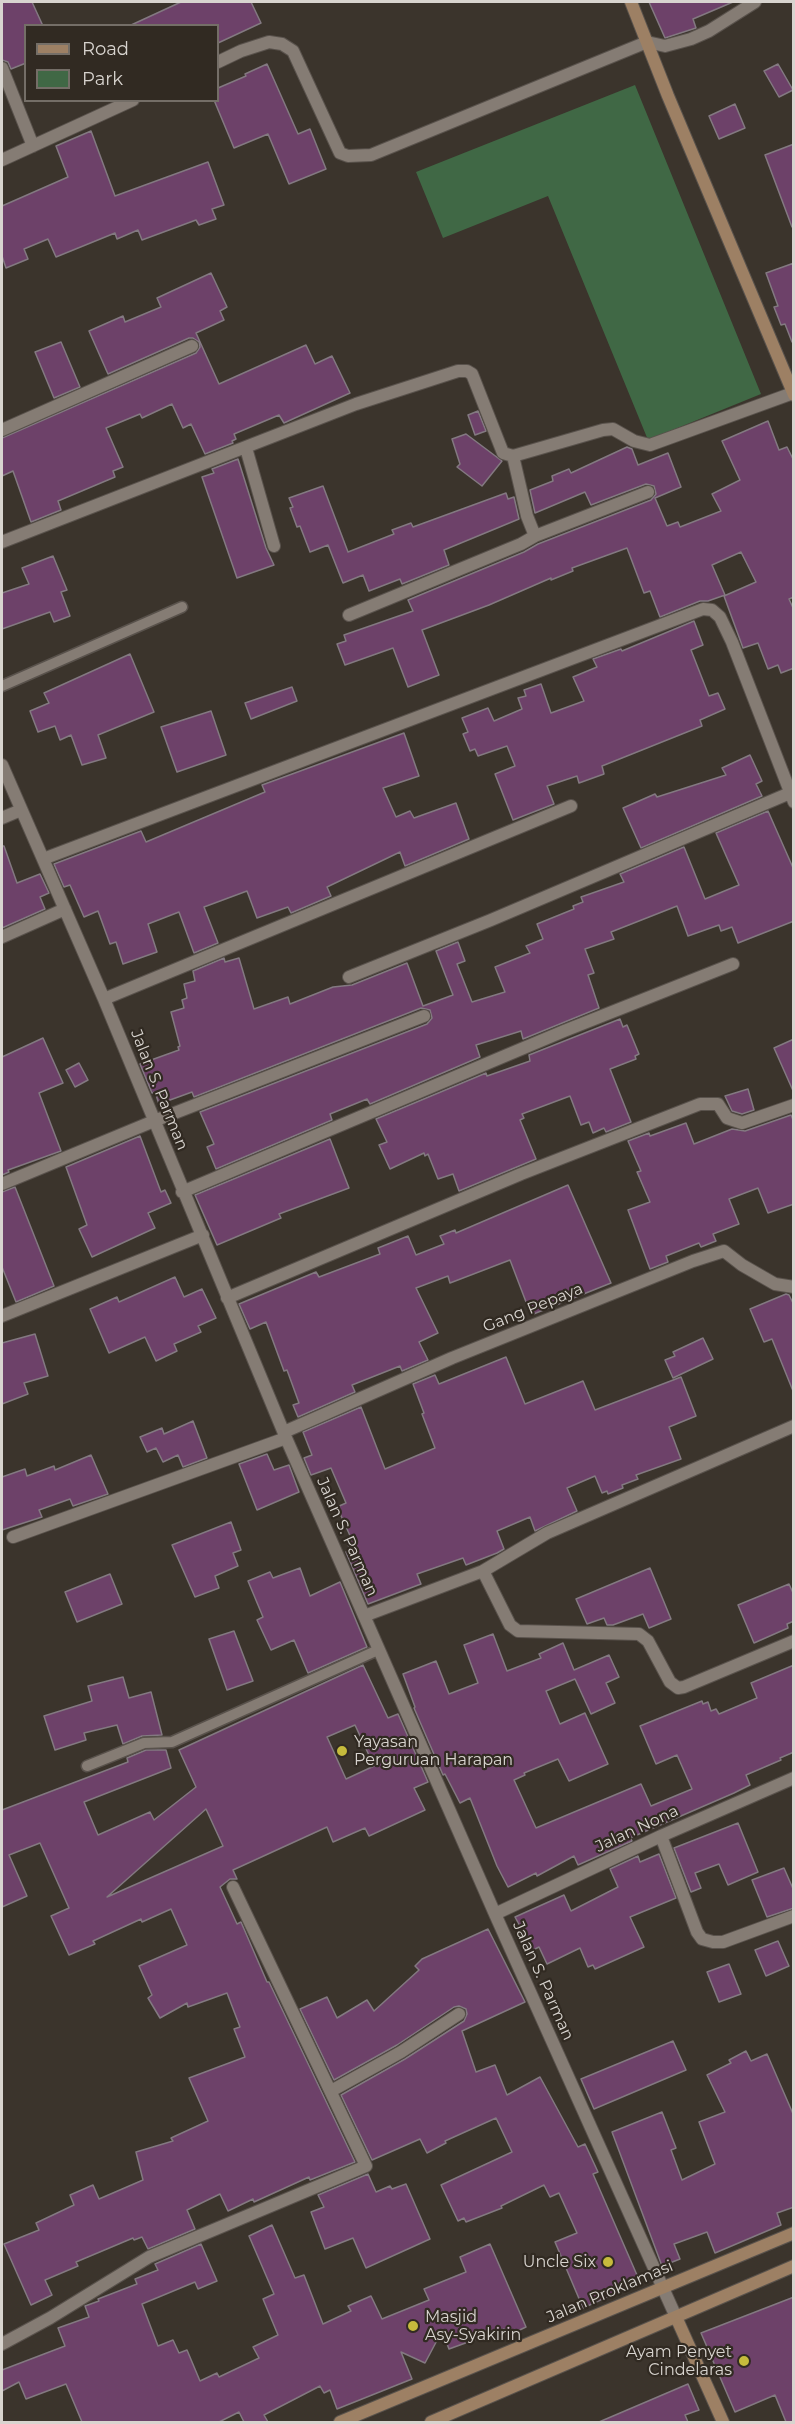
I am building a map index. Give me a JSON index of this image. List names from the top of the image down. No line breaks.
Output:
{"streets":{"street":["Jalan S. Parman","Gang Pepaya","Jalan Nona","Jalan Proklamasi"]},"crossings":[["Jalan S. Parman","Gang Pepaya"],["Jalan S. Parman","Jalan Nona"],["Jalan S. Parman","Jalan Proklamasi"]],"places":["Yayasan Perguruan Harapan","Uncle Six","Masjid Asy-Syakirin","Ayam Penyet Cindelaras"],"legend":["Road","Park"]}
